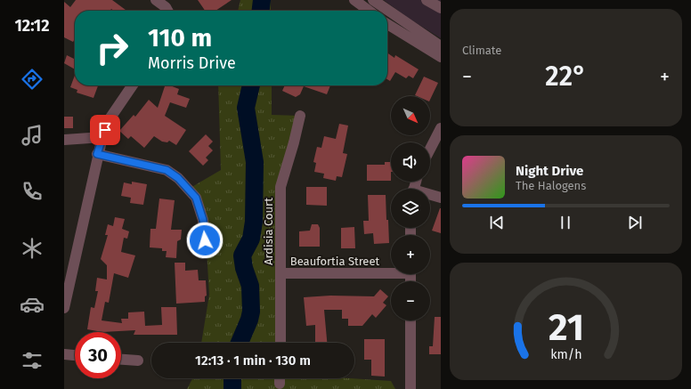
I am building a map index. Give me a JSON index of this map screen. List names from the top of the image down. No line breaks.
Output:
{"streets":{"street":["Ardisia Court","Beaufortia Street"]},"crossings":[["Ardisia Court","Beaufortia Street"]],"north":"bottom right","page":{"tabs":"12:12","tile":"Climate","turn":["110 m","Morris Drive"],"heat":["−","22°","+"],"map_buttons":["+","−"],"song":["Night Drive","The Halogens"],"limit":"30","trip":"12:13 · 1 min · 130 m","gauge":["21","km/h"]}}
